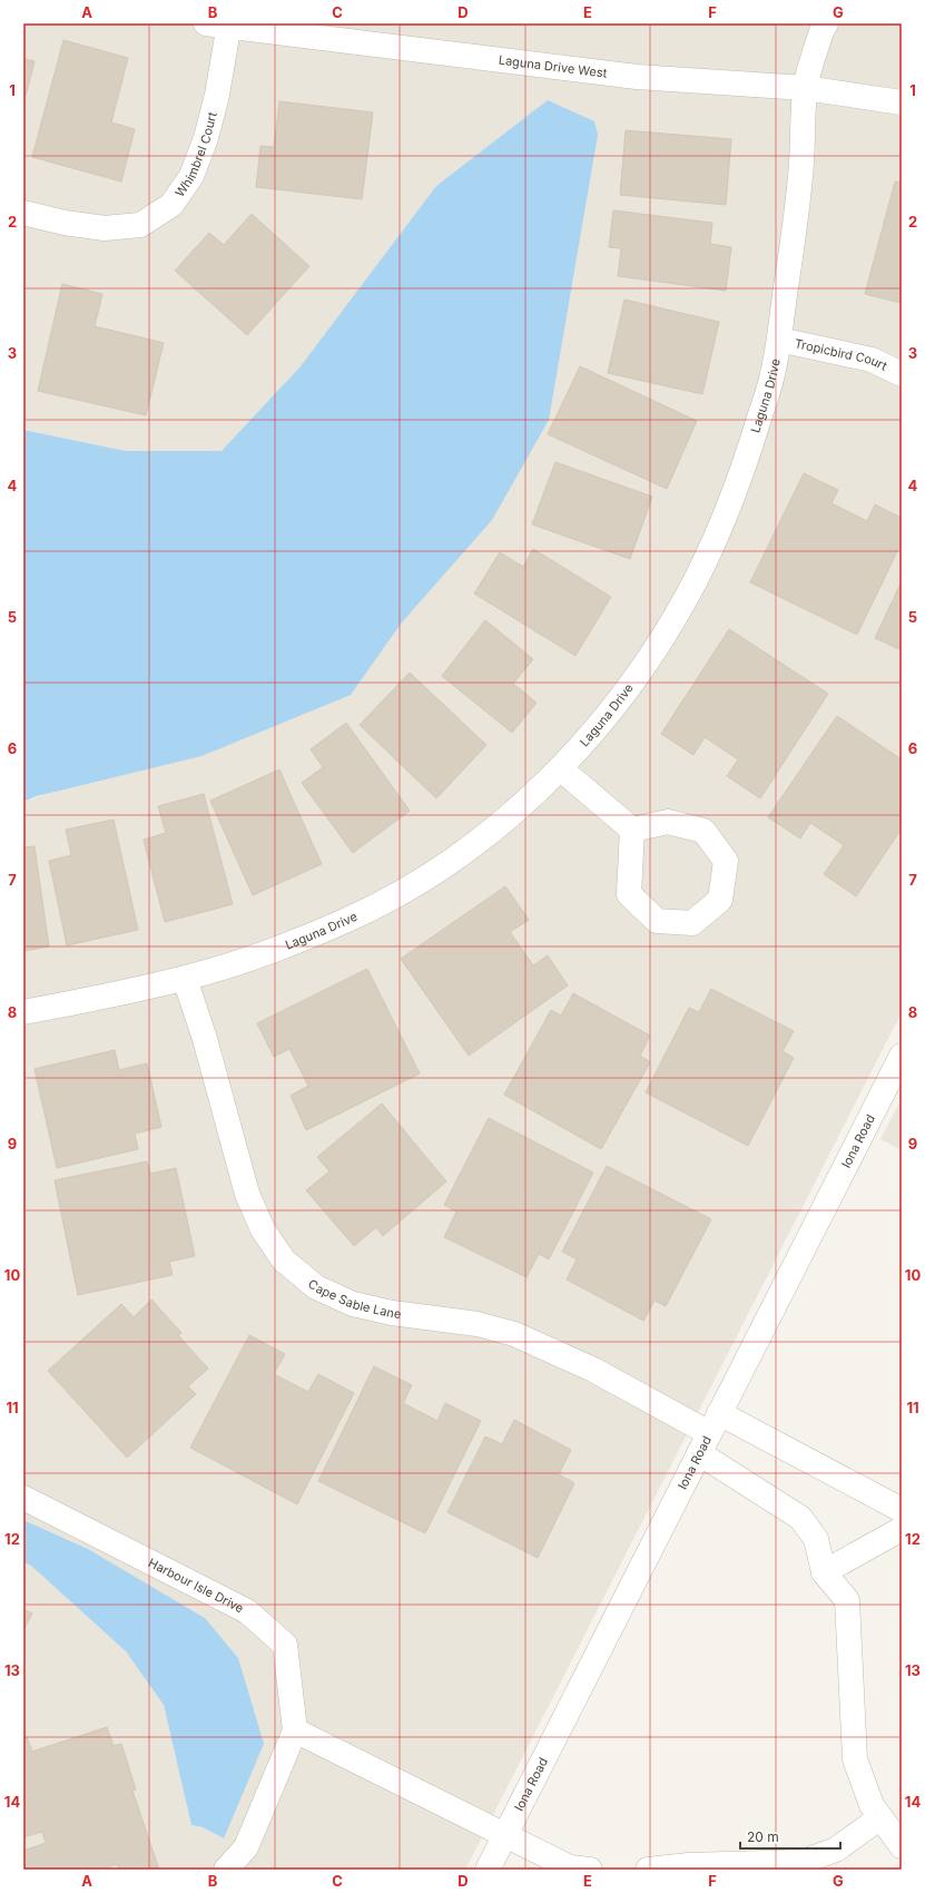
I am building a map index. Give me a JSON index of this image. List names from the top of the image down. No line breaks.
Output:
{"streets":{"street":["Laguna Drive West","Whimbrel Court","Tropicbird Court","Laguna Drive","Iona Road","Cape Sable Lane","Harbour Isle Drive"]},"crossings":[["Laguna Drive West","Whimbrel Court"],["Laguna Drive West","Laguna Drive"],["Tropicbird Court","Laguna Drive"],["Laguna Drive","Cape Sable Lane"],["Iona Road","Cape Sable Lane"]],"scale_bar":"20 m","grid":{"columns":["A","B","C","D","E","F","G"],"rows":["1","2","3","4","5","6","7","8","9","10","11","12","13","14"]}}
